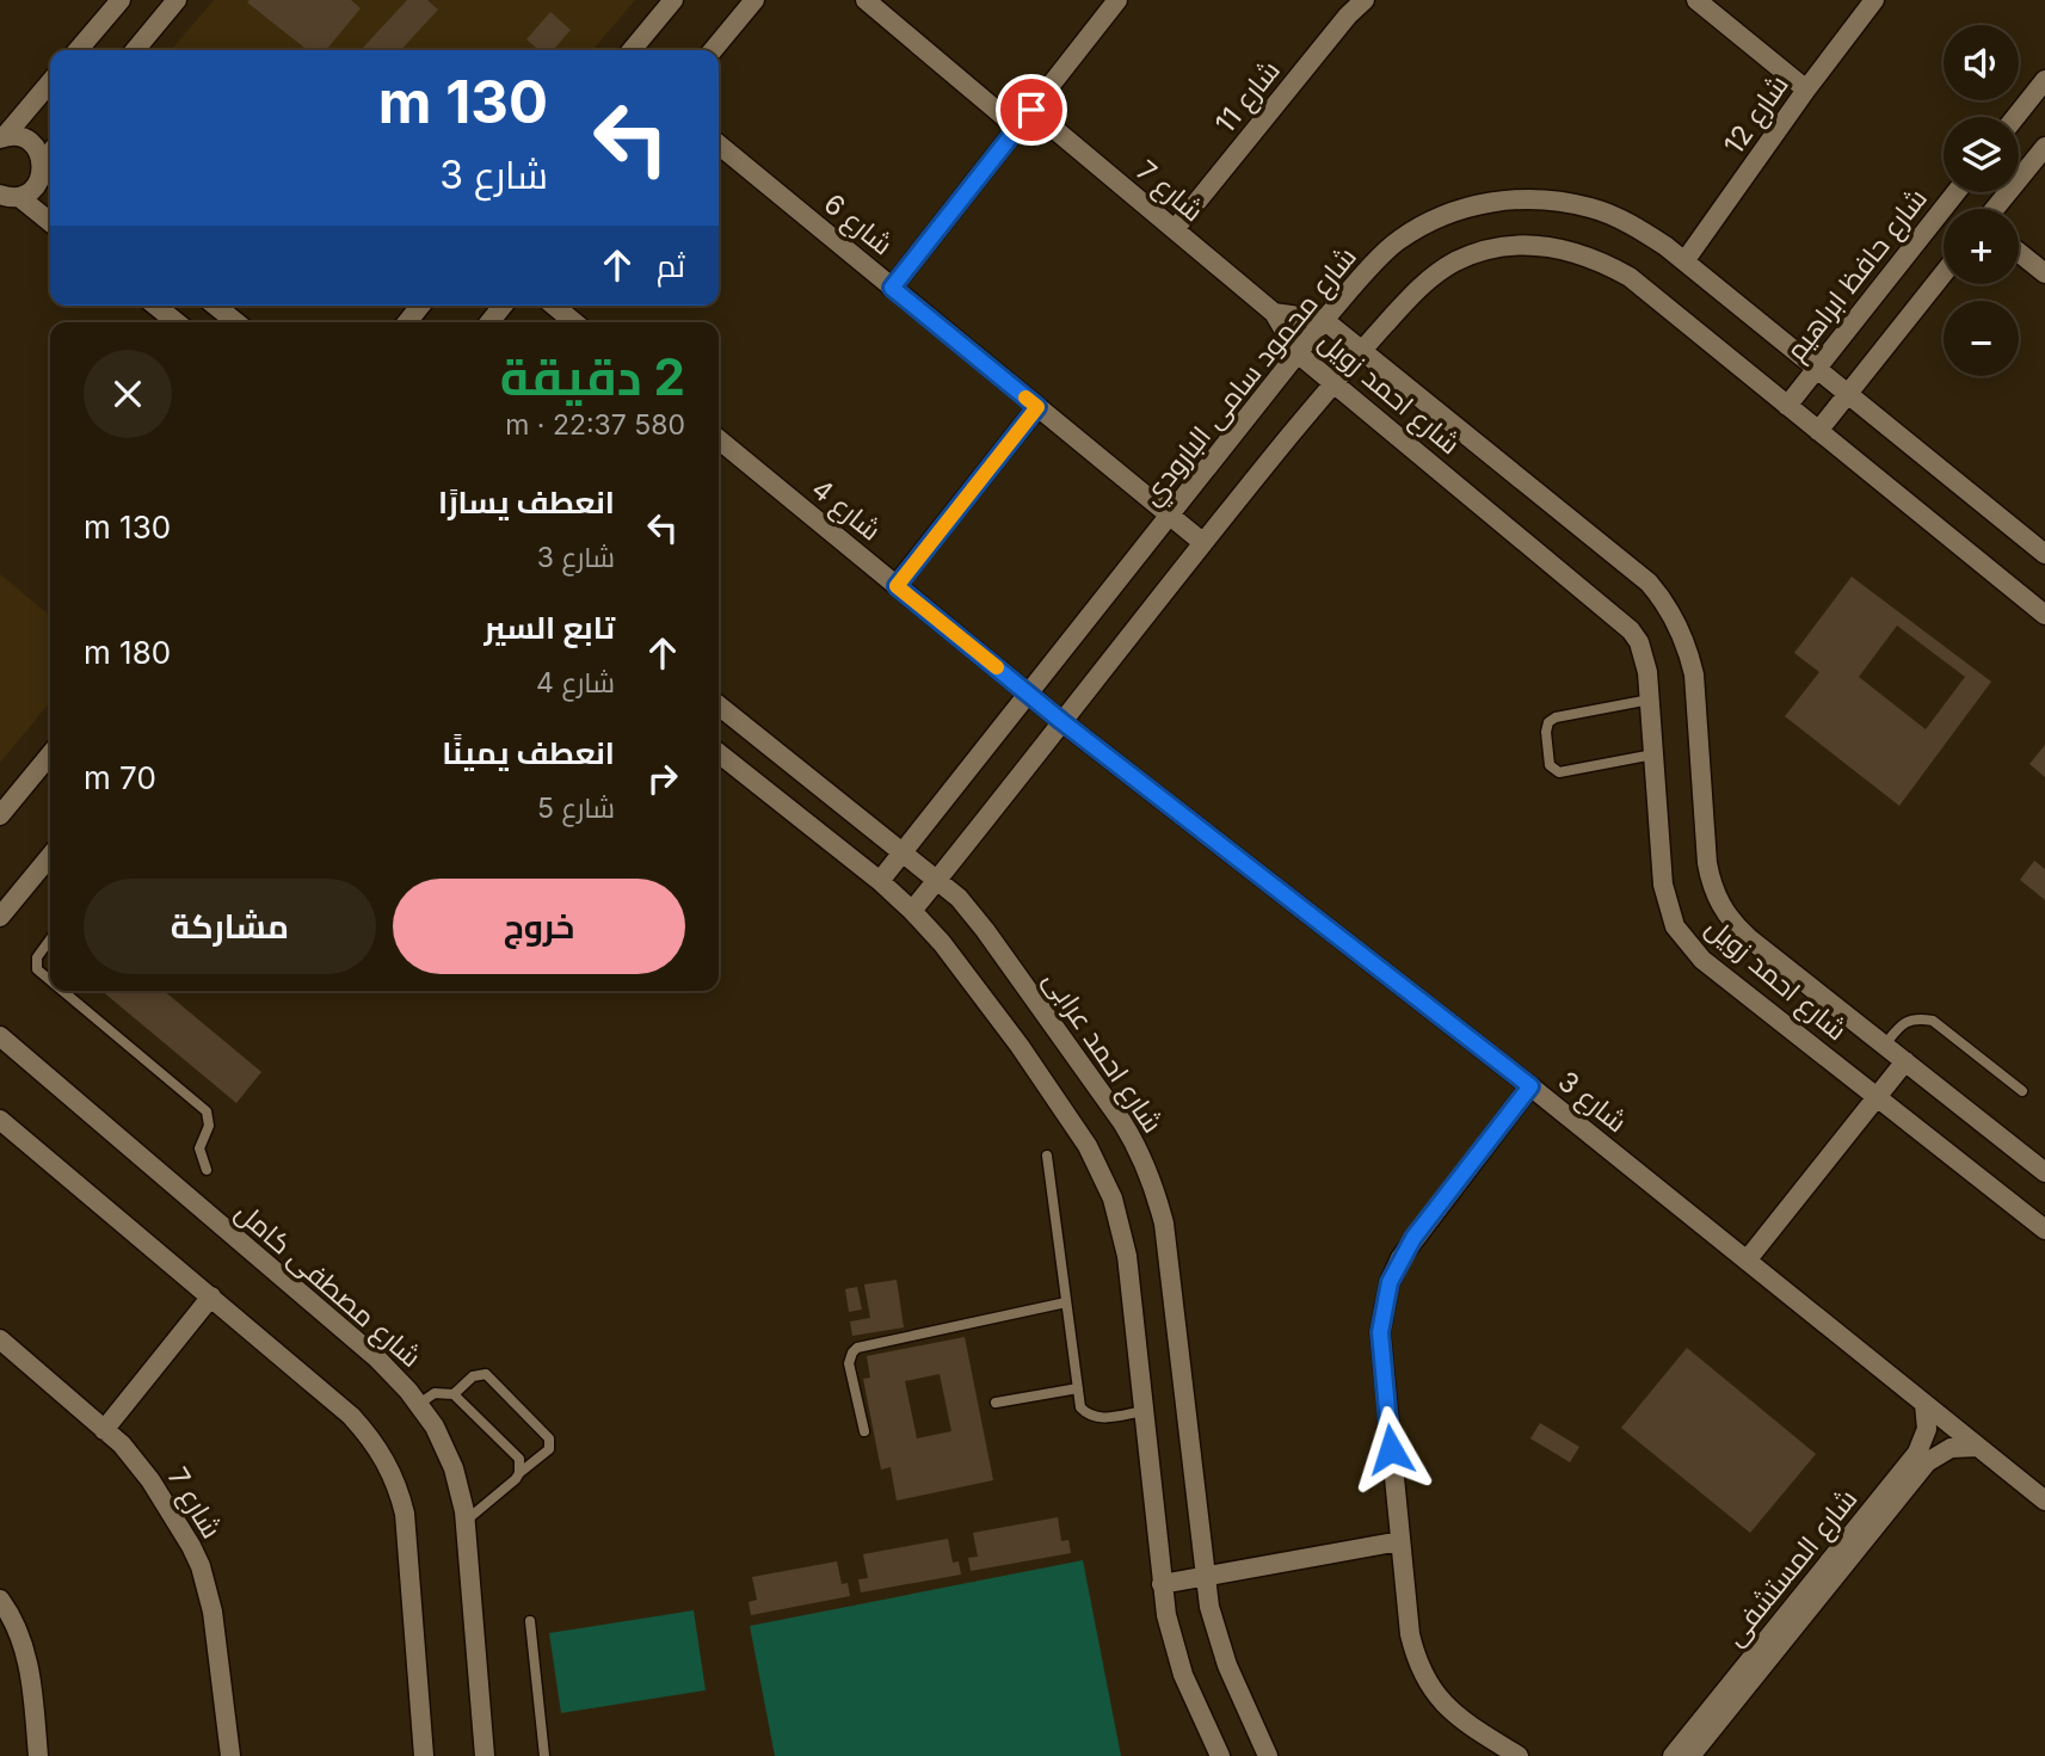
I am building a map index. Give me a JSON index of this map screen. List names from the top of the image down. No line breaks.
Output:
{"streets":{"street":["شارع 11","شارع 12","شارع 7","شارع 6","شارع حافظ ابراهيم","شارع محمود سامى البارودي","شارع احمد زويل","شارع 4","شارع احمد عرابى","شارع 3","شارع مصطفى كامل","شارع المستشفى"]},"crossings":[["شارع 11","شارع 7"],["شارع 12","شارع محمود سامى البارودي"],["شارع 7","شارع احمد زويل"],["شارع 6","شارع محمود سامى البارودي"],["شارع حافظ ابراهيم","شارع محمود سامى البارودي"],["شارع محمود سامى البارودي","شارع احمد زويل"],["شارع محمود سامى البارودي","شارع 4"],["شارع محمود سامى البارودي","شارع احمد عرابى"],["شارع 4","شارع 3"],["شارع 3","شارع المستشفى"]],"page":{"map_buttons":["+","−"],"turn":["130 m","شارع 3"],"then":"ثم","heading":["2 دقيقة","580 m · 22:37"],"list":[{"name":"انعطف يسارًا","note":"شارع 3","value":"130 m"},{"name":"تابع السير","note":"شارع 4","value":"180 m"},{"name":"انعطف يمينًا","note":"شارع 5","value":"70 m"}],"buttons":["خروج","مشاركة"]}}
